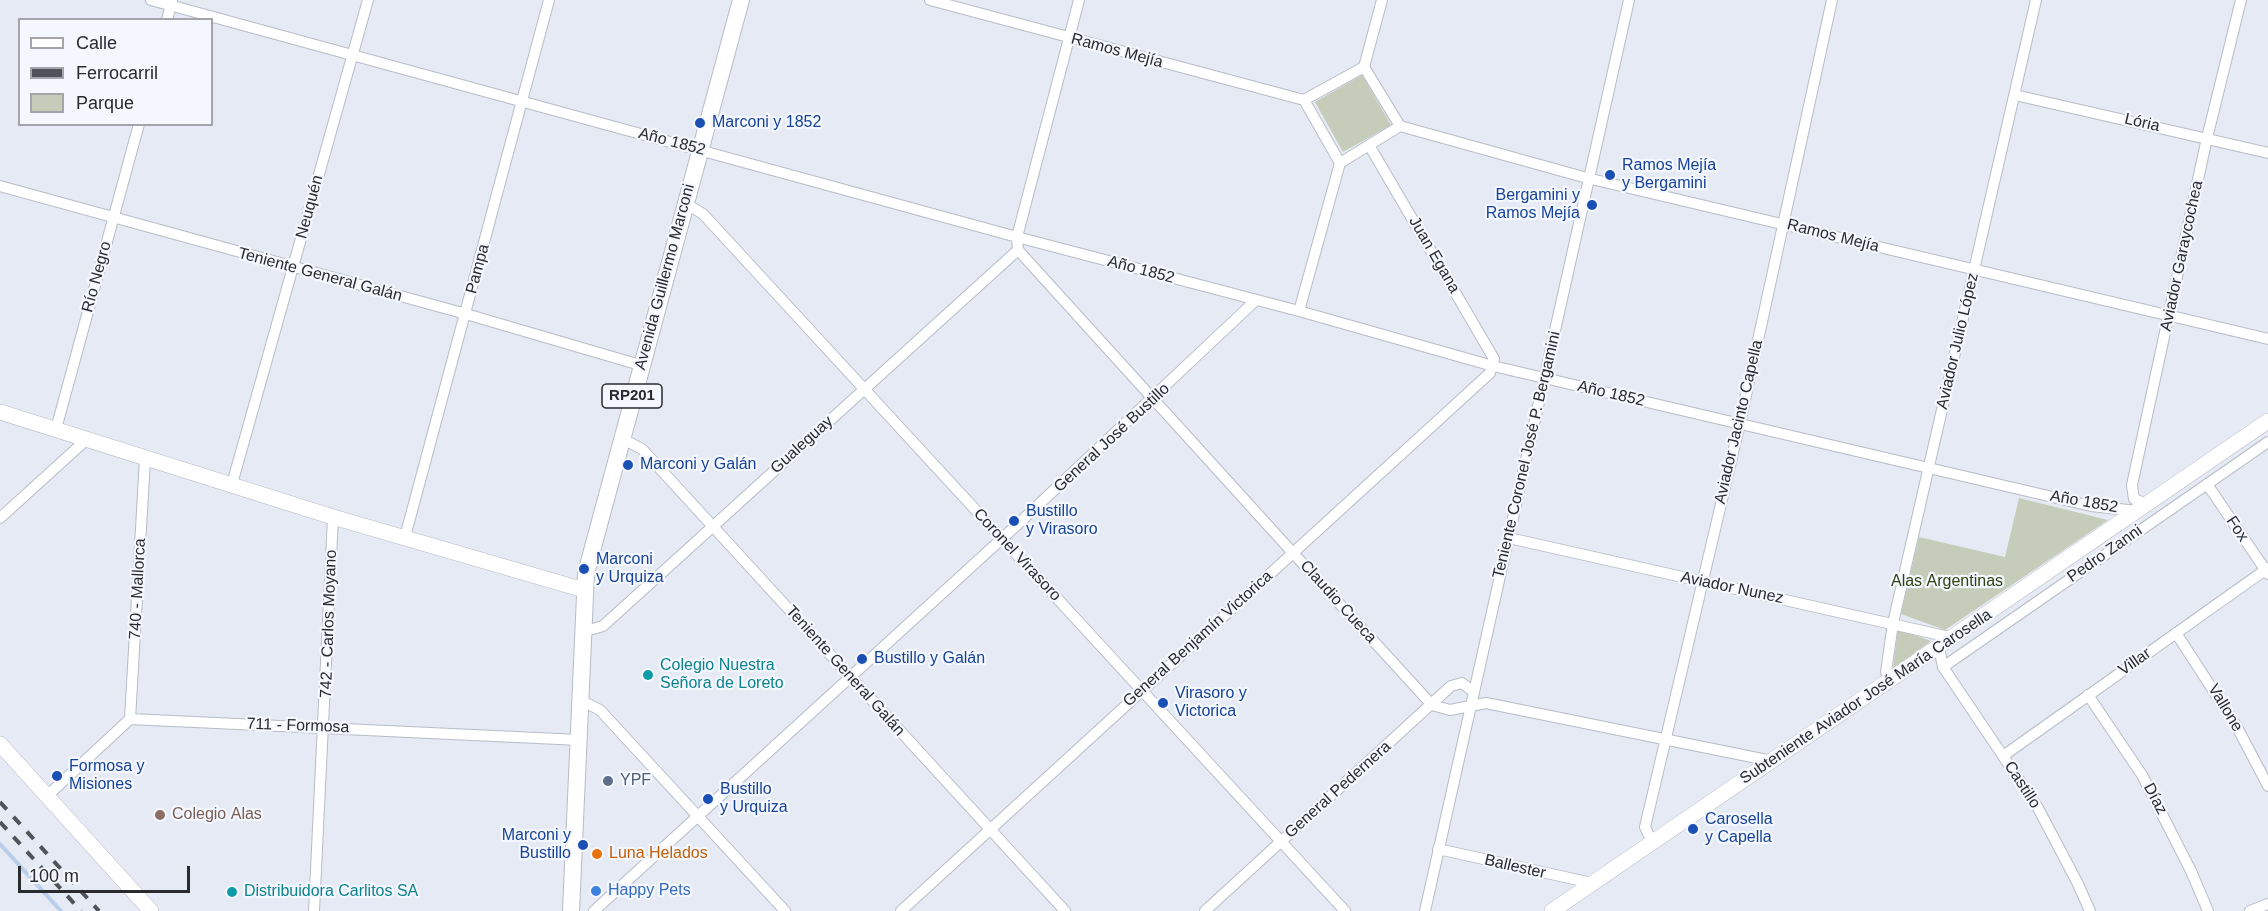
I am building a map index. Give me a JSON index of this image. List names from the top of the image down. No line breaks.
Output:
{"streets":{"main road":["Avenida Guillermo Marconi","RP201"],"street":["Ramos Mejía","Lória","Año 1852","Neuquén","Juan Egana","Aviador Garaycochea","Pampa","Teniente General Galán","Río Negro","Aviador Julio López","Aviador Jacinto Capella","General José Bustillo","Gualeguay","Teniente Coronel José P. Bergamini","Fox","Pedro Zanni","Coronel Virasoro","Aviador Nunez","740 - Mallorca","Claudio Cueca","742 - Carlos Moyano","General Benjamín Victorica","Villar","Subteniente Aviador José María Carosella","Vallone","711 - Formosa","Castillo","General Pedernera","Díaz","Ballester"]},"crossings":[["Ramos Mejía","Aviador Garaycochea"],["Ramos Mejía","Aviador Julio López"],["Ramos Mejía","Aviador Jacinto Capella"],["Ramos Mejía","Teniente Coronel José P. Bergamini"],["Lória","Aviador Garaycochea"],["Lória","Aviador Julio López"],["Año 1852","Neuquén"],["Año 1852","Juan Egana"],["Año 1852","Aviador Garaycochea"],["Año 1852","Pampa"],["Año 1852","Avenida Guillermo Marconi"],["Año 1852","Aviador Julio López"],["Año 1852","Aviador Jacinto Capella"],["Año 1852","General José Bustillo"],["Año 1852","Teniente Coronel José P. Bergamini"],["Año 1852","General Benjamín Victorica"],["Año 1852","Subteniente Aviador José María Carosella"],["Neuquén","Teniente General Galán"],["Juan Egana","General Benjamín Victorica"],["Aviador Garaycochea","Subteniente Aviador José María Carosella"],["Pampa","Teniente General Galán"],["Teniente General Galán","Río Negro"],["Teniente General Galán","Avenida Guillermo Marconi"],["Teniente General Galán","General José Bustillo"],["Teniente General Galán","Gualeguay"],["Teniente General Galán","General Benjamín Victorica"],["Avenida Guillermo Marconi","RP201"],["Avenida Guillermo Marconi","Coronel Virasoro"],["Aviador Julio López","Aviador Nunez"],["Aviador Julio López","Subteniente Aviador José María Carosella"],["RP201","Gualeguay"],["RP201","711 - Formosa"],["Aviador Jacinto Capella","Aviador Nunez"],["Aviador Jacinto Capella","Subteniente Aviador José María Carosella"],["General José Bustillo","Coronel Virasoro"],["General José Bustillo","Claudio Cueca"],["Gualeguay","Coronel Virasoro"],["Gualeguay","Claudio Cueca"],["Teniente Coronel José P. Bergamini","Aviador Nunez"],["Teniente Coronel José P. Bergamini","General Pedernera"],["Teniente Coronel José P. Bergamini","Ballester"],["Fox","Pedro Zanni"],["Fox","Villar"],["Pedro Zanni","Castillo"],["Coronel Virasoro","General Benjamín Victorica"],["Coronel Virasoro","General Pedernera"],["Aviador Nunez","Subteniente Aviador José María Carosella"],["740 - Mallorca","711 - Formosa"],["Claudio Cueca","General Benjamín Victorica"],["Claudio Cueca","General Pedernera"],["742 - Carlos Moyano","711 - Formosa"],["Villar","Vallone"],["Villar","Castillo"],["Villar","Díaz"],["Subteniente Aviador José María Carosella","Ballester"]],"parks":["Alas Argentinas"],"places":["Marconi y 1852","Ramos Mejía y Bergamini","Bergamini y Ramos Mejía","Marconi y Galán","Bustillo y Virasoro","Marconi y Urquiza","Bustillo y Galán","Colegio Nuestra Señora de Loreto","Virasoro y Victorica","Formosa y Misiones","YPF","Bustillo y Urquiza","Colegio Alas","Carosella y Capella","Marconi y Bustillo","Luna Helados","Happy Pets","Distribuidora Carlitos SA"],"legend":["Calle","Ferrocarril","Parque"],"scale_bar":"100 m"}
